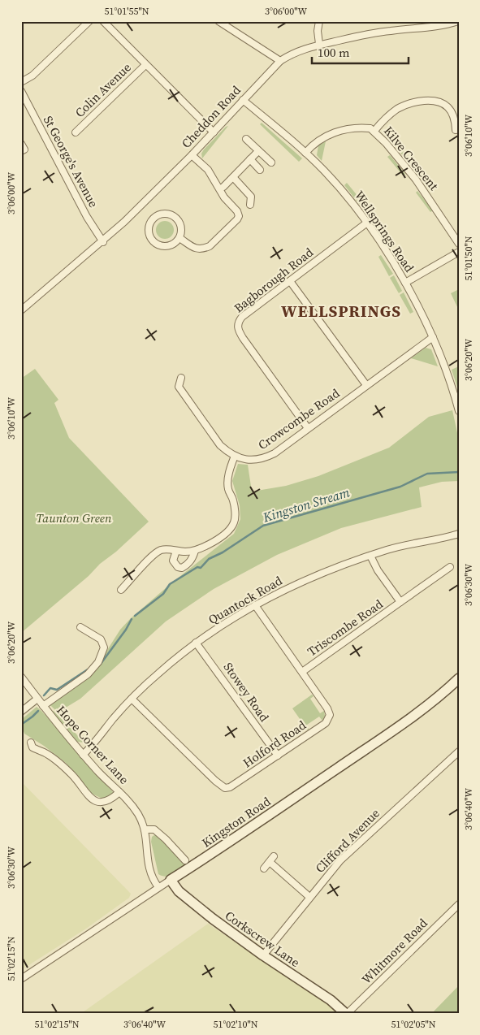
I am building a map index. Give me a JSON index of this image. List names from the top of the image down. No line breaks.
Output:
{"streets":{"street":["Colin Avenue","Cheddon Road","Kilve Crescent","St George's Avenue","Wellsprings Road","Bagborough Road","Crowcombe Road","Quantock Road","Triscombe Road","Stowey Road","Holford Road","Hope Corner Lane","Kingston Road","Clifford Avenue","Corkscrew Lane","Whitmore Road"]},"crossings":[["Cheddon Road","St George's Avenue"],["Cheddon Road","Wellsprings Road"],["Kilve Crescent","Wellsprings Road"],["Wellsprings Road","Bagborough Road"],["Wellsprings Road","Crowcombe Road"],["Bagborough Road","Crowcombe Road"],["Quantock Road","Triscombe Road"],["Quantock Road","Stowey Road"],["Quantock Road","Holford Road"],["Quantock Road","Hope Corner Lane"],["Triscombe Road","Holford Road"],["Stowey Road","Holford Road"],["Hope Corner Lane","Kingston Road"],["Kingston Road","Corkscrew Lane"],["Clifford Avenue","Corkscrew Lane"],["Corkscrew Lane","Whitmore Road"]],"districts":["WELLSPRINGS"],"water":["Kingston Stream"],"parks":["Taunton Green"],"scale_bar":"100 m","coordinates":["51°01'55\"N","3°06'00\"W","3°06'10\"W","51°01'50\"N","3°06'20\"W","3°06'30\"W","3°06'40\"W","51°02'15\"N","51°02'10\"N","51°02'05\"N"]}
